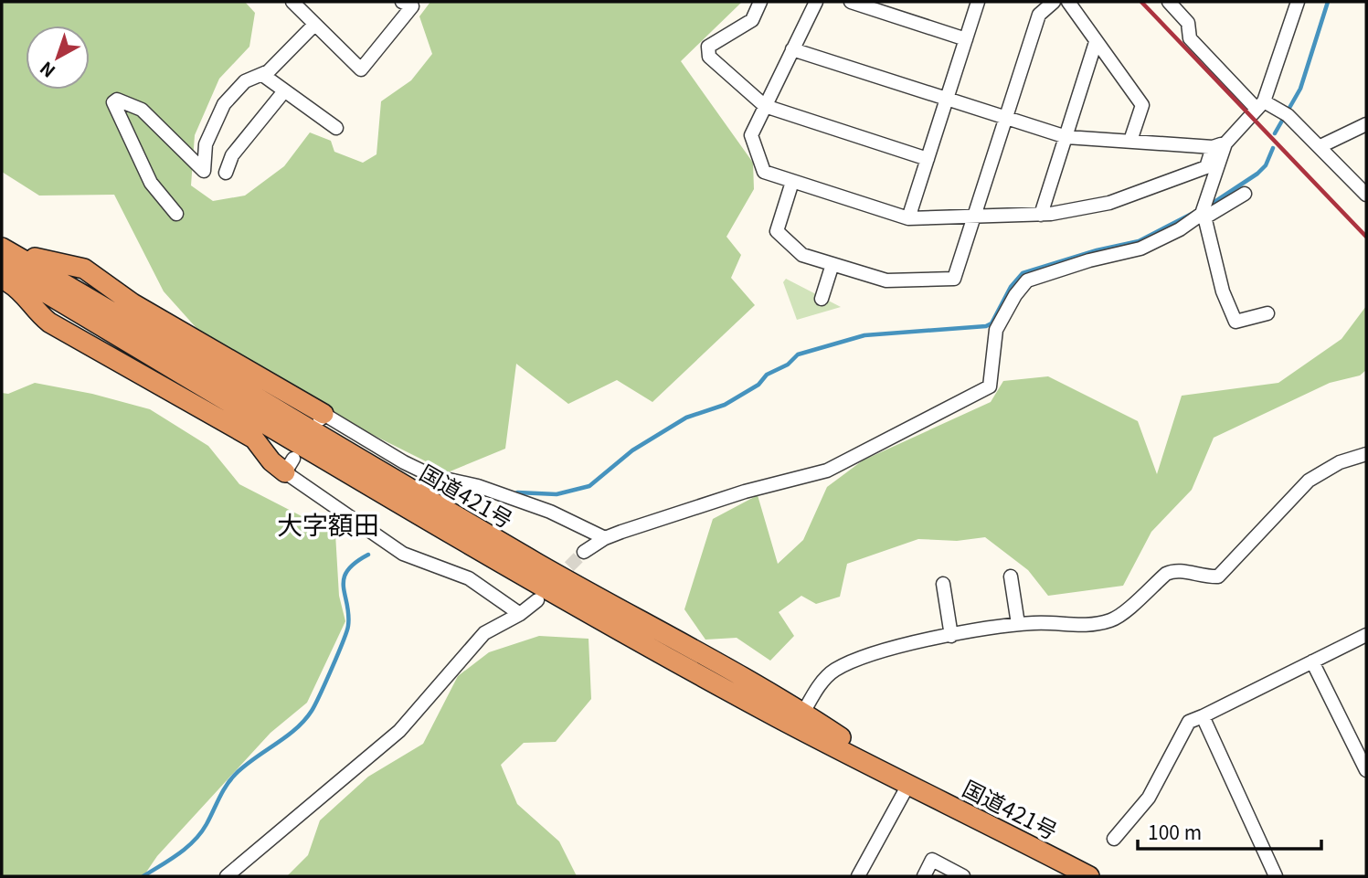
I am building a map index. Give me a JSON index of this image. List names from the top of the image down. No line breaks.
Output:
{"streets":{"highway":["国道421号"]},"districts":["大字額田"],"scale_bar":"100 m","north":"bottom left"}
